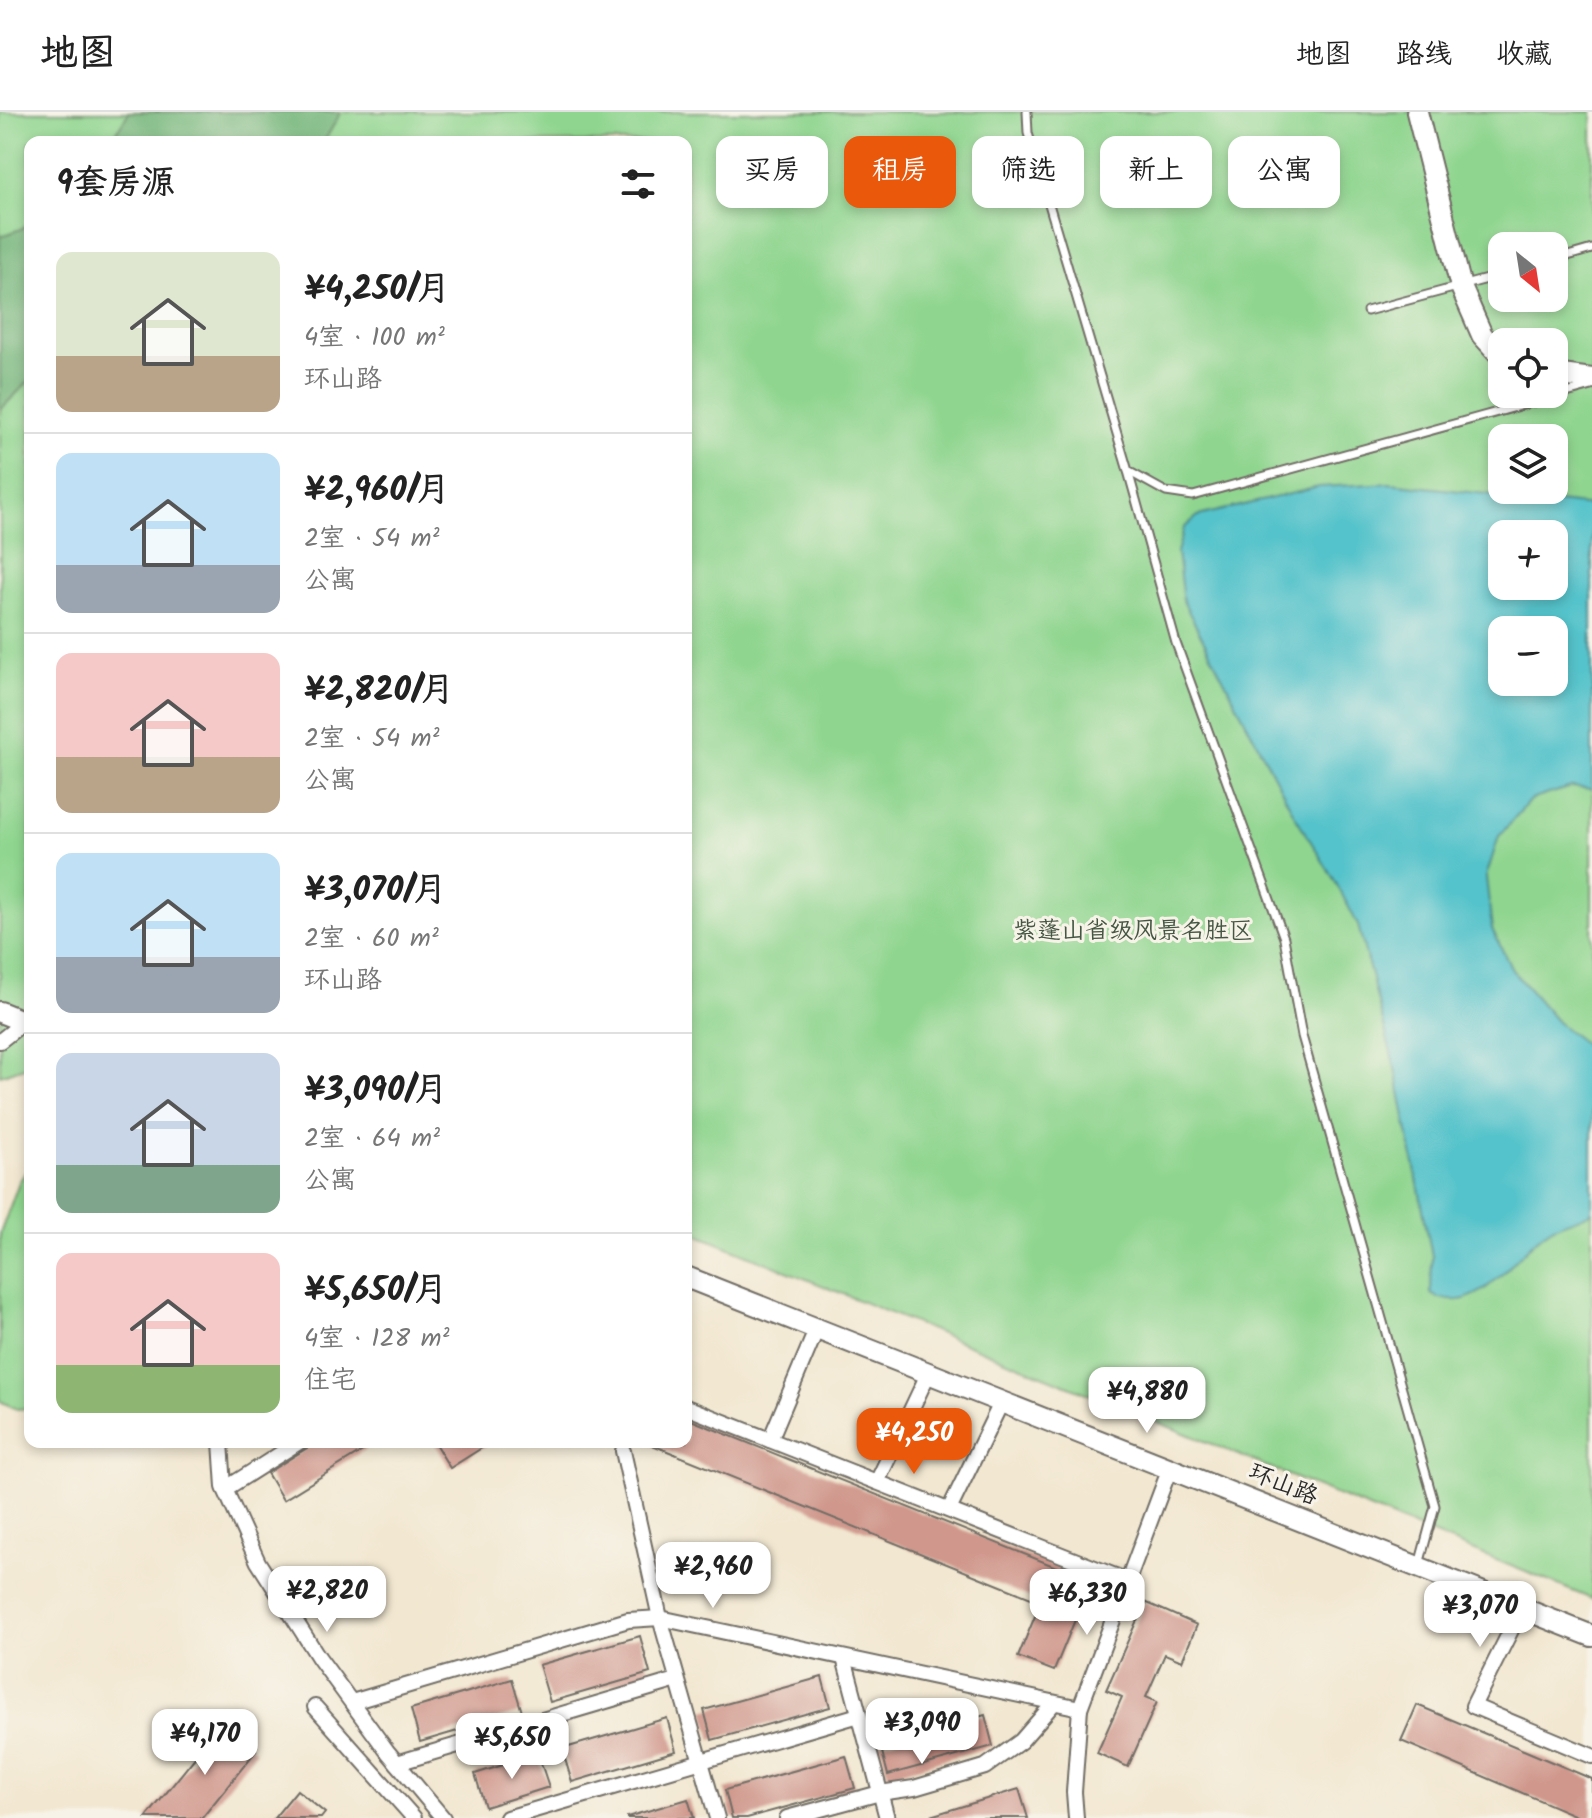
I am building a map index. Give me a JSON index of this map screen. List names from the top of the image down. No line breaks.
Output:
{"streets":{"main road":["环山路"]},"parks":["紫蓬山省级风景名胜区"],"north":"bottom right","page":{"header":"地图","nav":["地图","路线","收藏"],"chip":["买房","租房","筛选","新上","公寓"],"heading":"9套房源","map_buttons":["+","−"],"list":[{"name":"¥4,250/月","note":"4室 · 100 m² · 环山路"},{"name":"¥2,960/月","note":"2室 · 54 m² · 公寓"},{"name":"¥2,820/月","note":"2室 · 54 m² · 公寓"},{"name":"¥3,070/月","note":"2室 · 60 m² · 环山路"},{"name":"¥3,090/月","note":"2室 · 64 m² · 公寓"},{"name":"¥5,650/月","note":"4室 · 128 m² · 住宅"}],"price":["¥4,880","¥4,250","¥2,960","¥2,820","¥6,330","¥3,070","¥3,090","¥4,170","¥5,650"]}}
